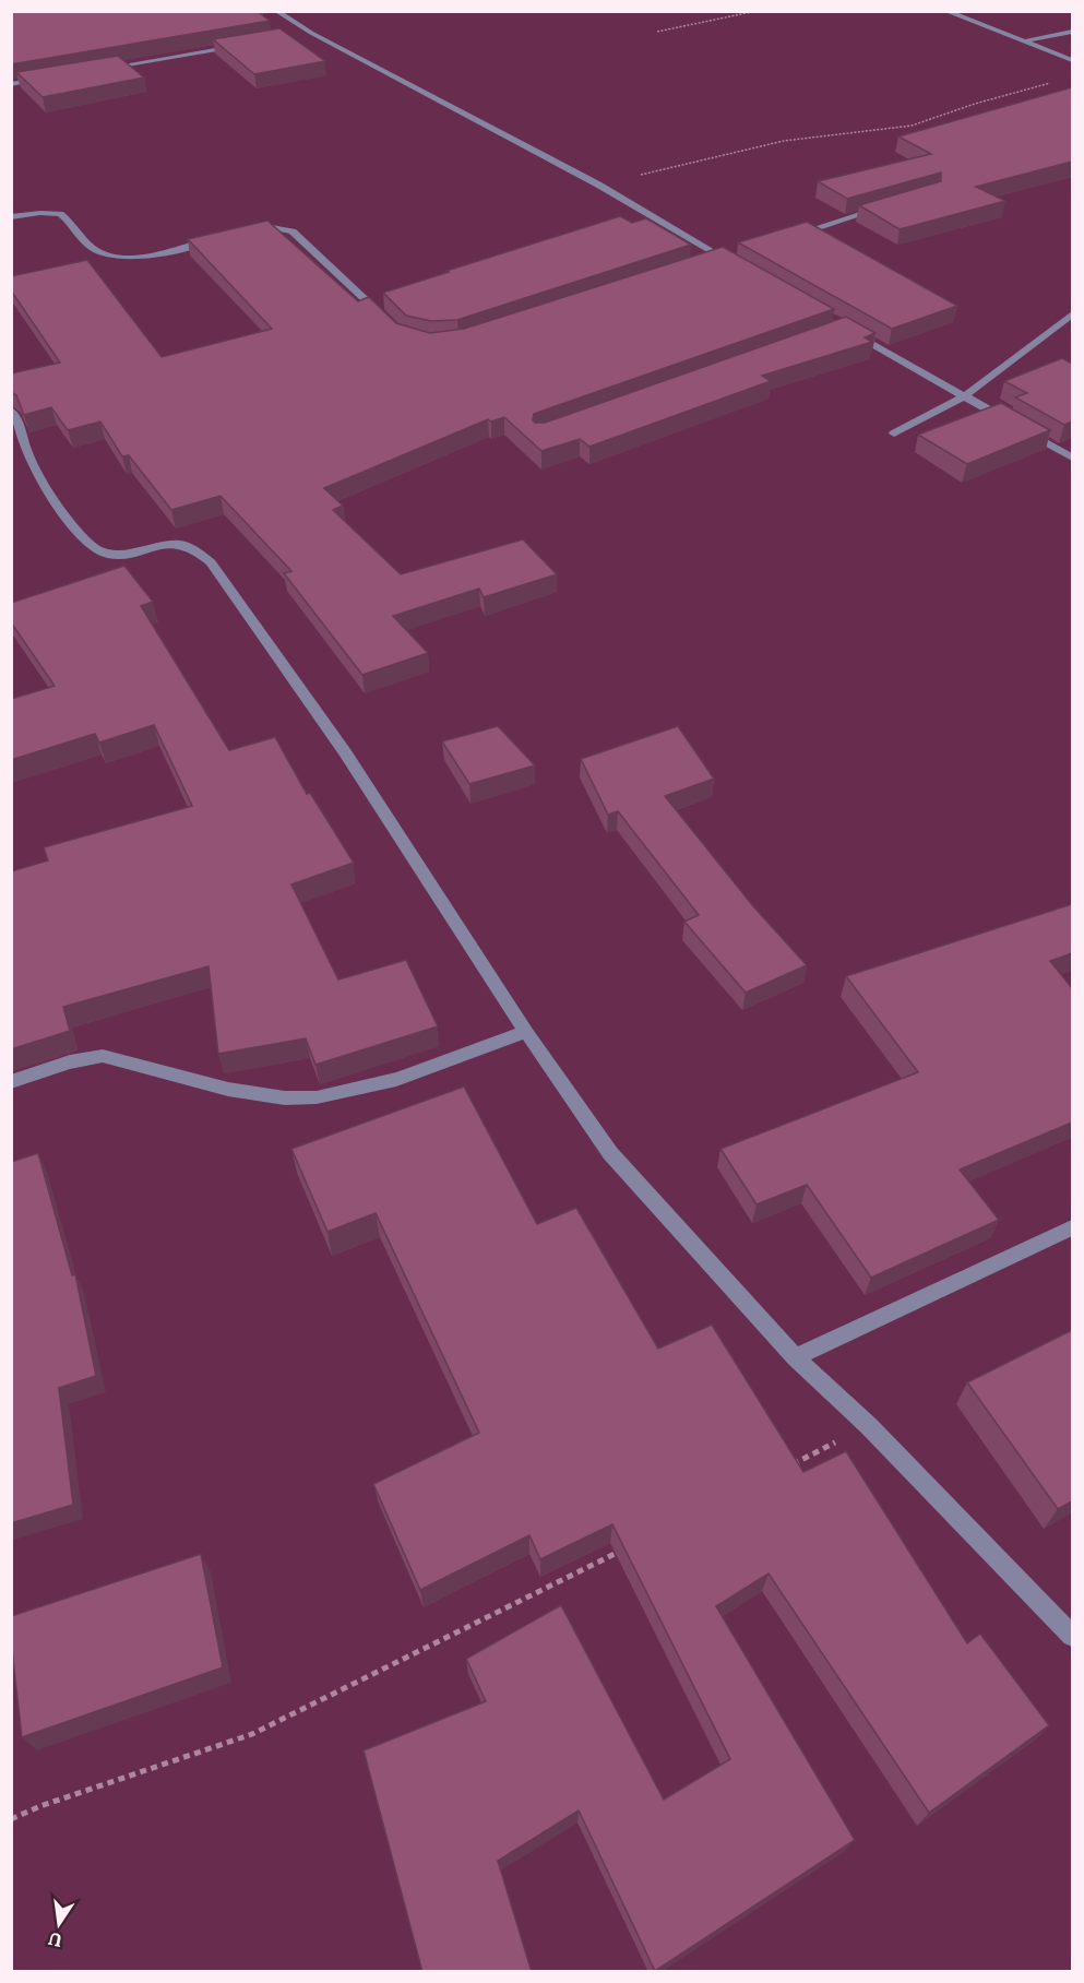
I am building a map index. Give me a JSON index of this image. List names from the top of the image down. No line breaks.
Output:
{"north":"bottom"}
